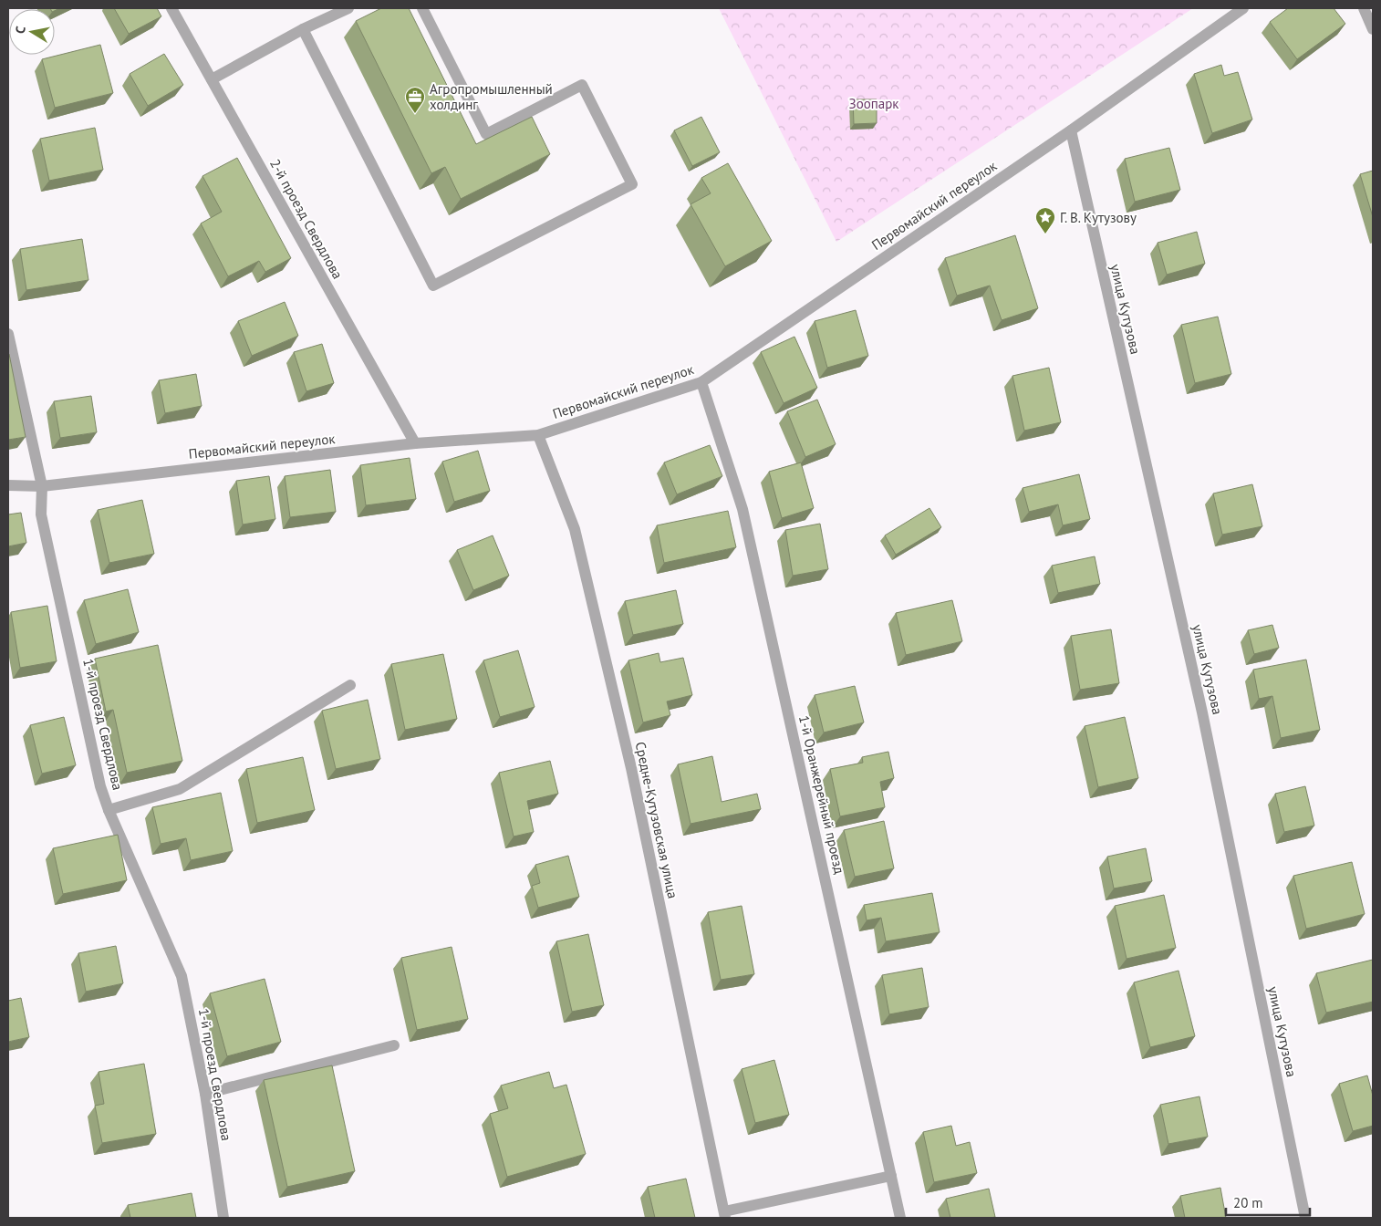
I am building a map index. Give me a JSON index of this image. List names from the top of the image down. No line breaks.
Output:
{"streets":{"street":["Первомайский переулок","2-й проезд Свердлова","улица Кутузова","1-й проезд Свердлова","1-й Оранжерейный проезд","Средне-Кутузовская улица"]},"crossings":[["Первомайский переулок","2-й проезд Свердлова"],["Первомайский переулок","улица Кутузова"],["Первомайский переулок","1-й проезд Свердлова"],["Первомайский переулок","1-й Оранжерейный проезд"],["Первомайский переулок","Средне-Кутузовская улица"]],"parks":["Зоопарк"],"places":{"office":["Агропромышленный холдинг"],"place":["Г. В. Кутузову"]},"scale_bar":"20 m","north":"left"}
